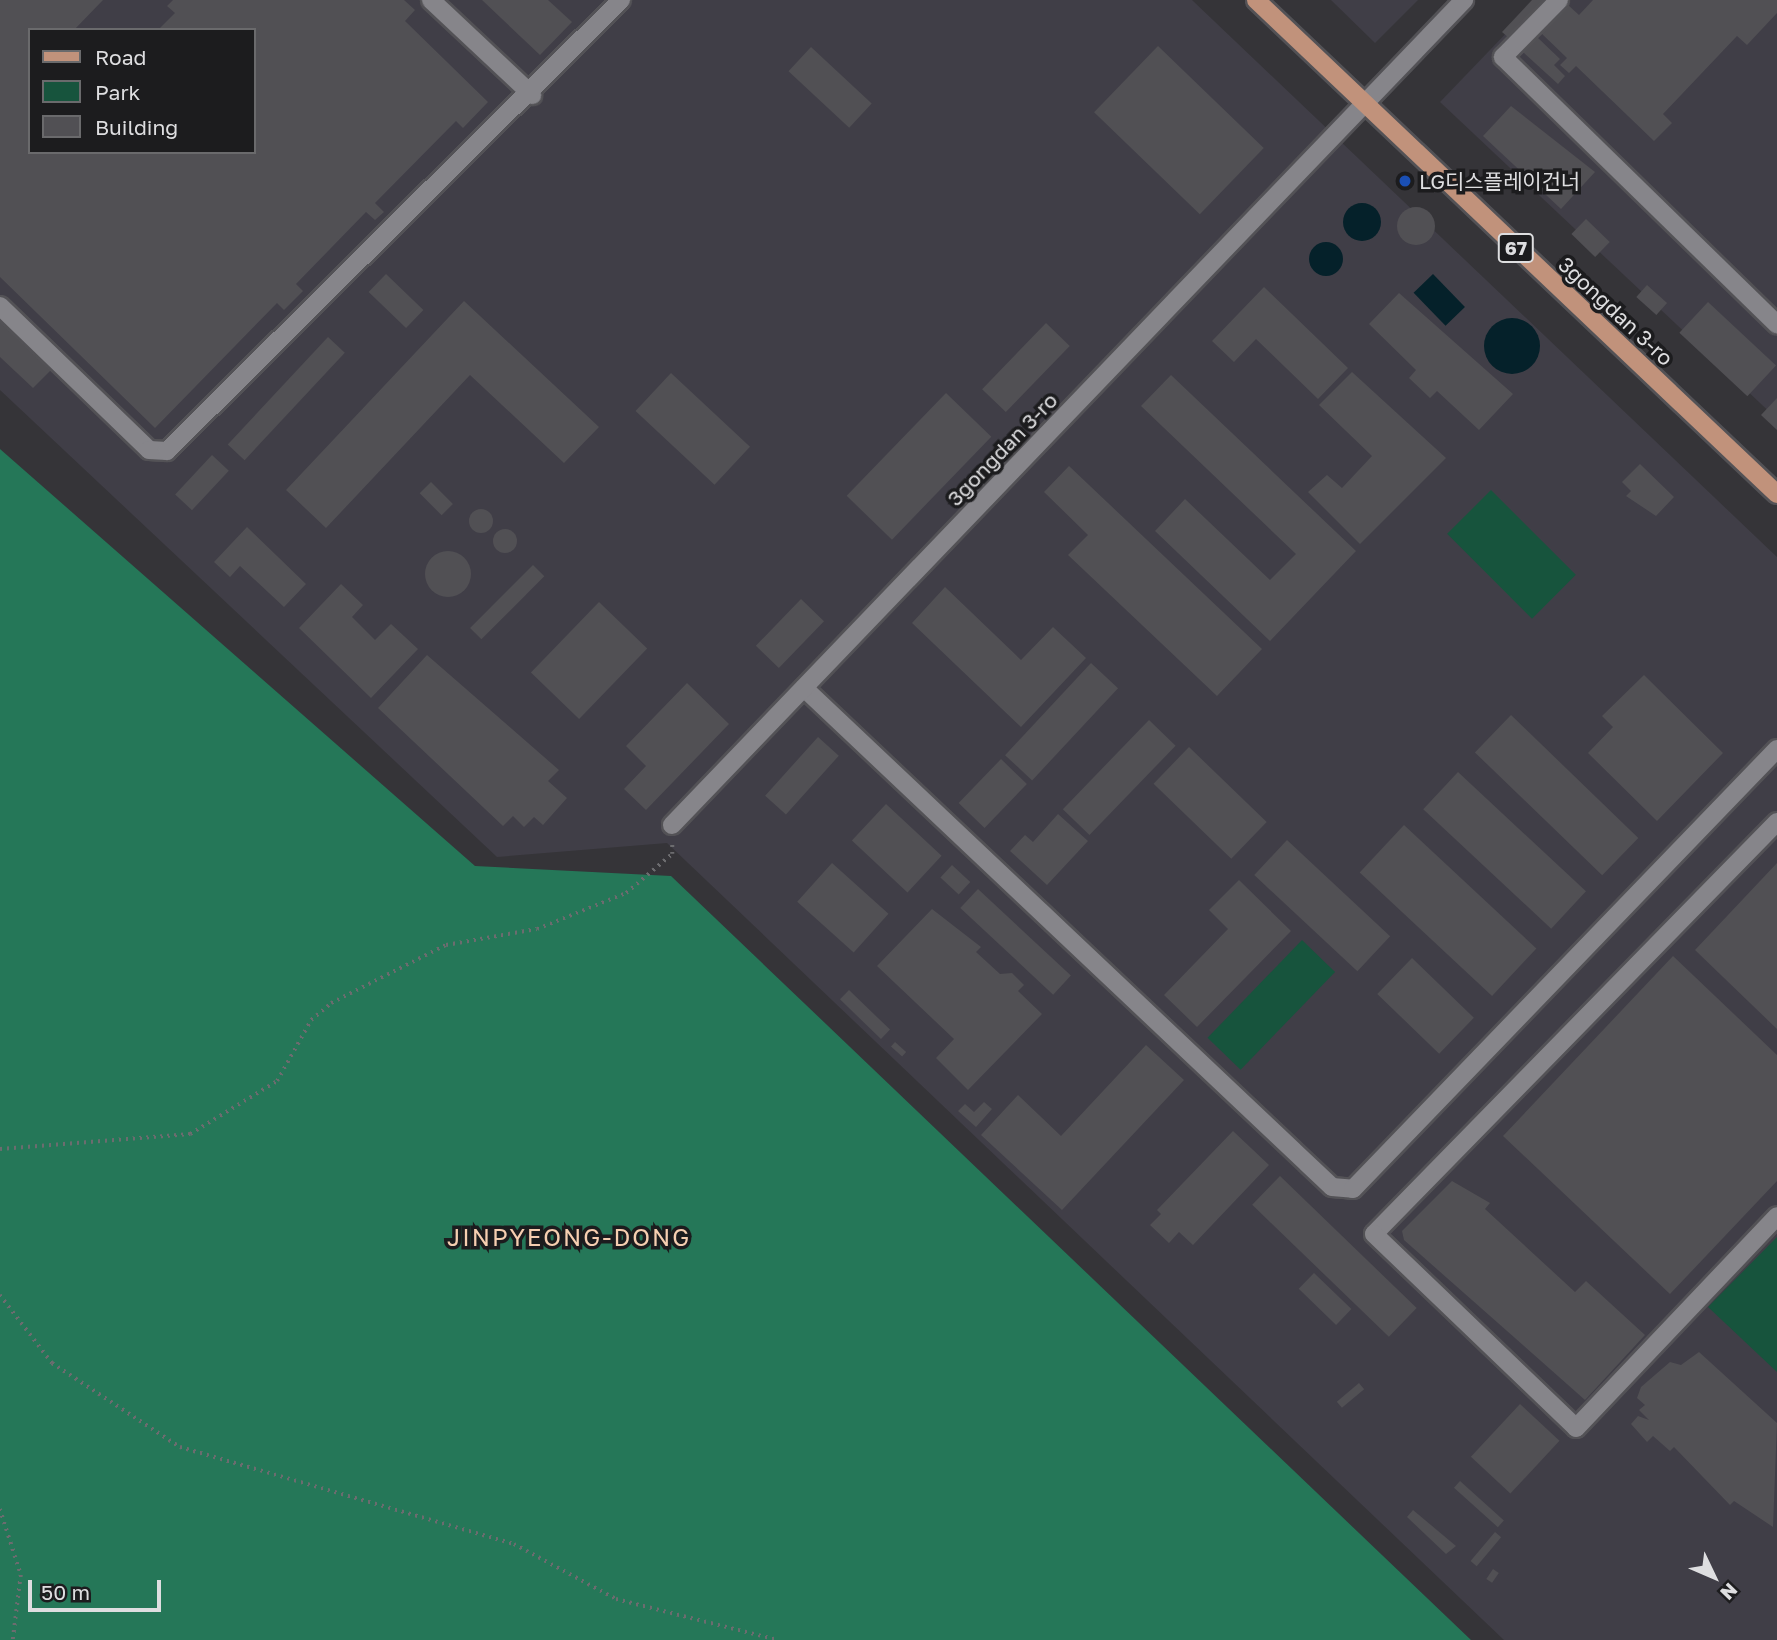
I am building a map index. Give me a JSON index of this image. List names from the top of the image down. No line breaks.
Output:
{"streets":{"main road":["67","3gongdan 3-ro"]},"districts":["JINPYEONG-DONG"],"places":["LG디스플레이건너"],"legend":["Road","Park","Building"],"scale_bar":"50 m","north":"bottom right"}
